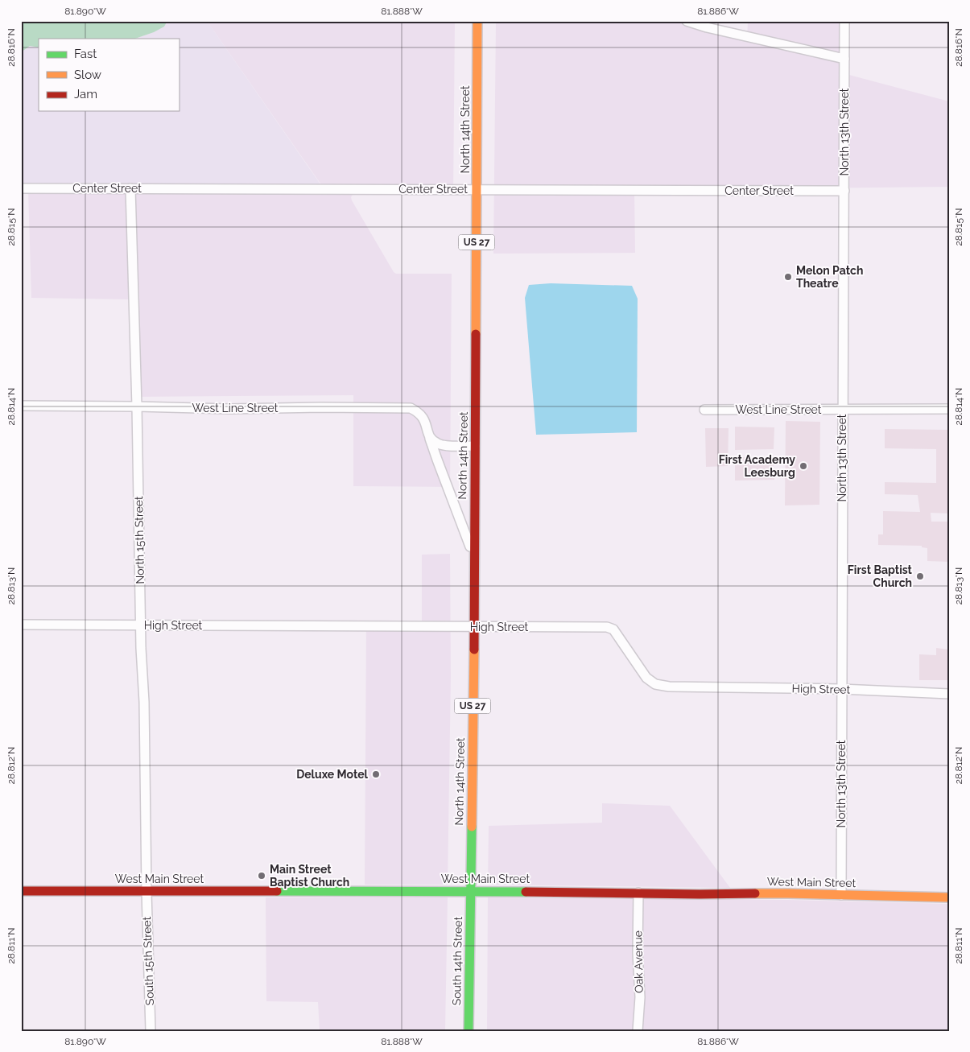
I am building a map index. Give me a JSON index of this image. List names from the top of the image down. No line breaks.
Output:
{"streets":{"main road":["North 14th Street","US 27","West Main Street","South 14th Street"],"street":["North 13th Street","Center Street","West Line Street","North 15th Street","High Street","South 15th Street","Oak Avenue"]},"crossings":[["North 14th Street","Center Street"],["North 14th Street","West Line Street"],["North 14th Street","High Street"],["North 14th Street","West Main Street"],["North 14th Street","South 14th Street"],["North 13th Street","Center Street"],["North 13th Street","West Line Street"],["North 13th Street","High Street"],["North 13th Street","West Main Street"],["Center Street","North 15th Street"],["West Line Street","North 15th Street"],["North 15th Street","High Street"],["North 15th Street","West Main Street"],["North 15th Street","South 15th Street"],["West Main Street","South 15th Street"],["West Main Street","South 14th Street"],["West Main Street","Oak Avenue"]],"places":["Melon Patch Theatre","First Academy Leesburg","First Baptist Church","Deluxe Motel","Main Street Baptist Church"],"legend":["Fast","Slow","Jam"],"coordinates":["81.890°W","81.888°W","81.886°W","28.816°N","28.815°N","28.814°N","28.813°N","28.812°N","28.811°N"]}
